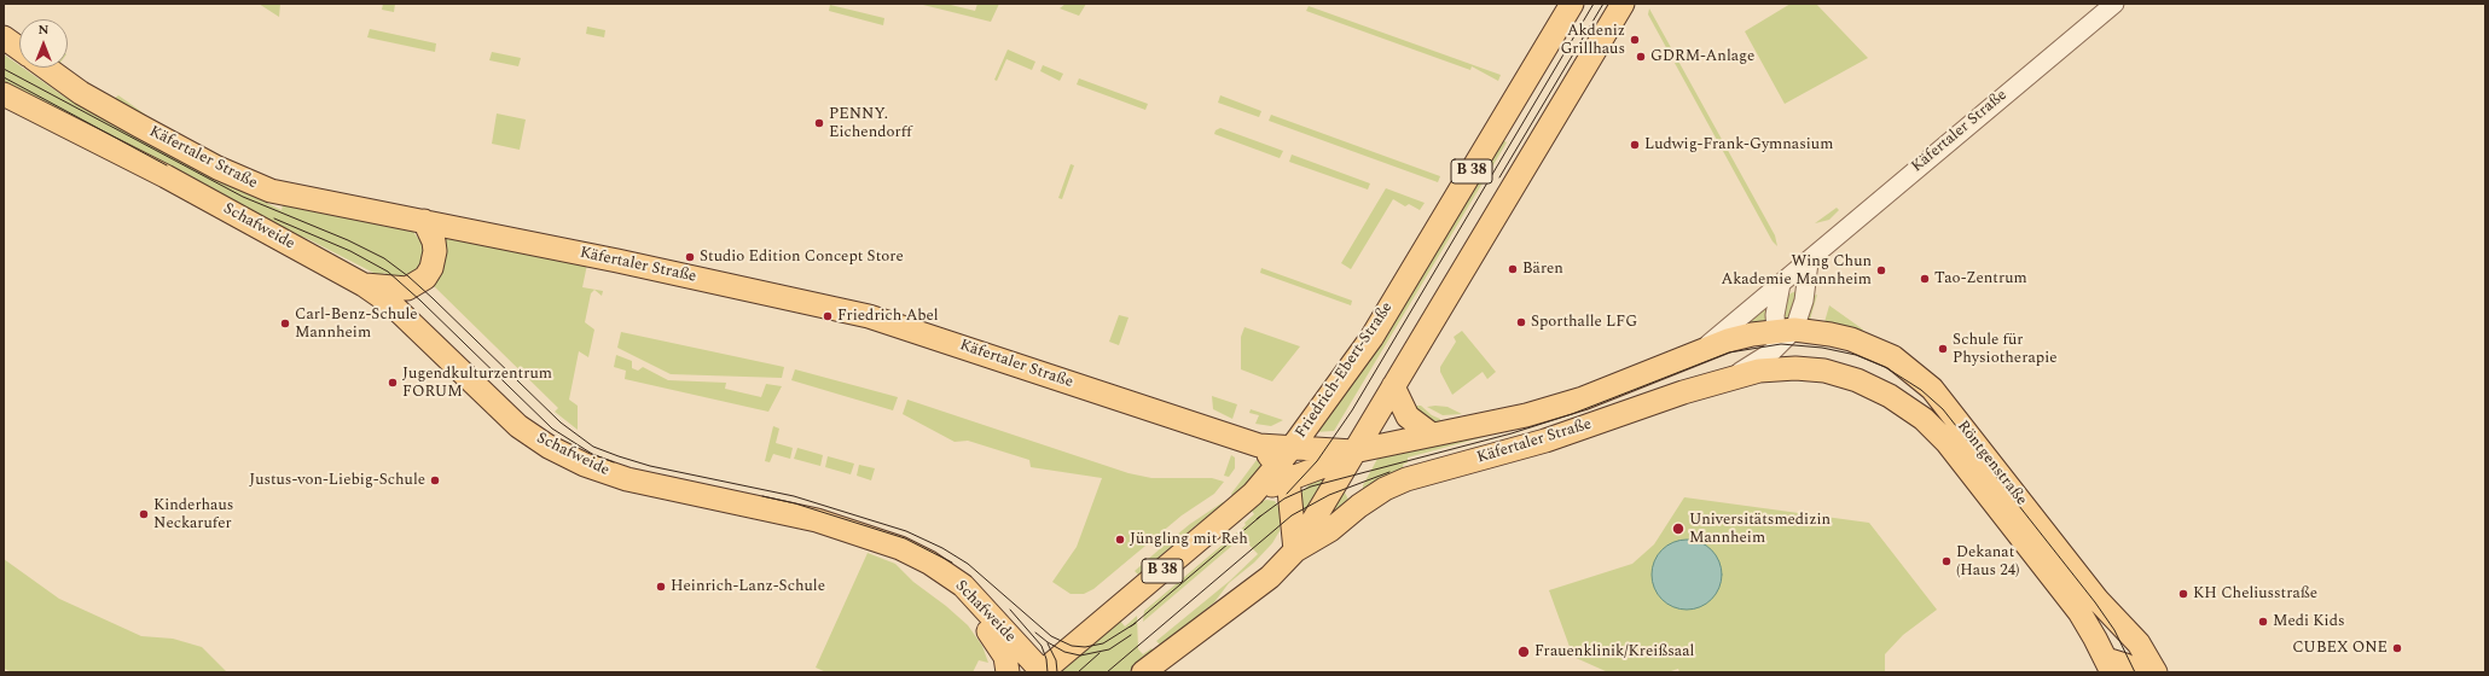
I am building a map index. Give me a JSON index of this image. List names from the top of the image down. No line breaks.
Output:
{"streets":{"main road":["Käfertaler Straße","B 38","Schafweide","Friedrich-Ebert-Straße","Röntgenstraße"]},"crossings":[["Käfertaler Straße","B 38"],["Käfertaler Straße","Friedrich-Ebert-Straße"],["Käfertaler Straße","Röntgenstraße"],["B 38","Schafweide"],["B 38","Friedrich-Ebert-Straße"]],"places":["Akdeniz Grillhaus","GDRM-Anlage","PENNY. Eichendorff","Ludwig-Frank-Gymnasium","Studio Edition Concept Store","Bären","Wing Chun Akademie Mannheim","Tao-Zentrum","Friedrich Abel","Sporthalle LFG","Carl-Benz-Schule Mannheim","Schule für Physiotherapie","Jugendkulturzentrum FORUM","Justus-von-Liebig-Schule","Kinderhaus Neckarufer","Universitätsmedizin Mannheim","Jüngling mit Reh","Dekanat (Haus 24)","Heinrich-Lanz-Schule","KH Cheliusstraße","Medi Kids","CUBEX ONE","Frauenklinik/Kreißsaal"],"north":"top"}
